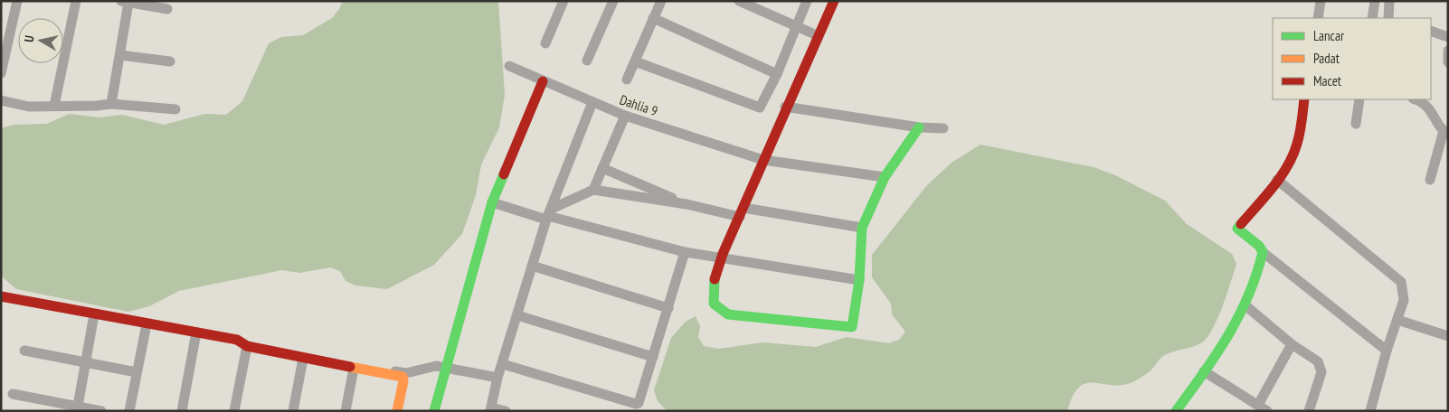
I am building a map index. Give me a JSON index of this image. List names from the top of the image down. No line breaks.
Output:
{"streets":{"street":["Dahlia 9"]},"legend":["Lancar","Padat","Macet"],"north":"left"}
